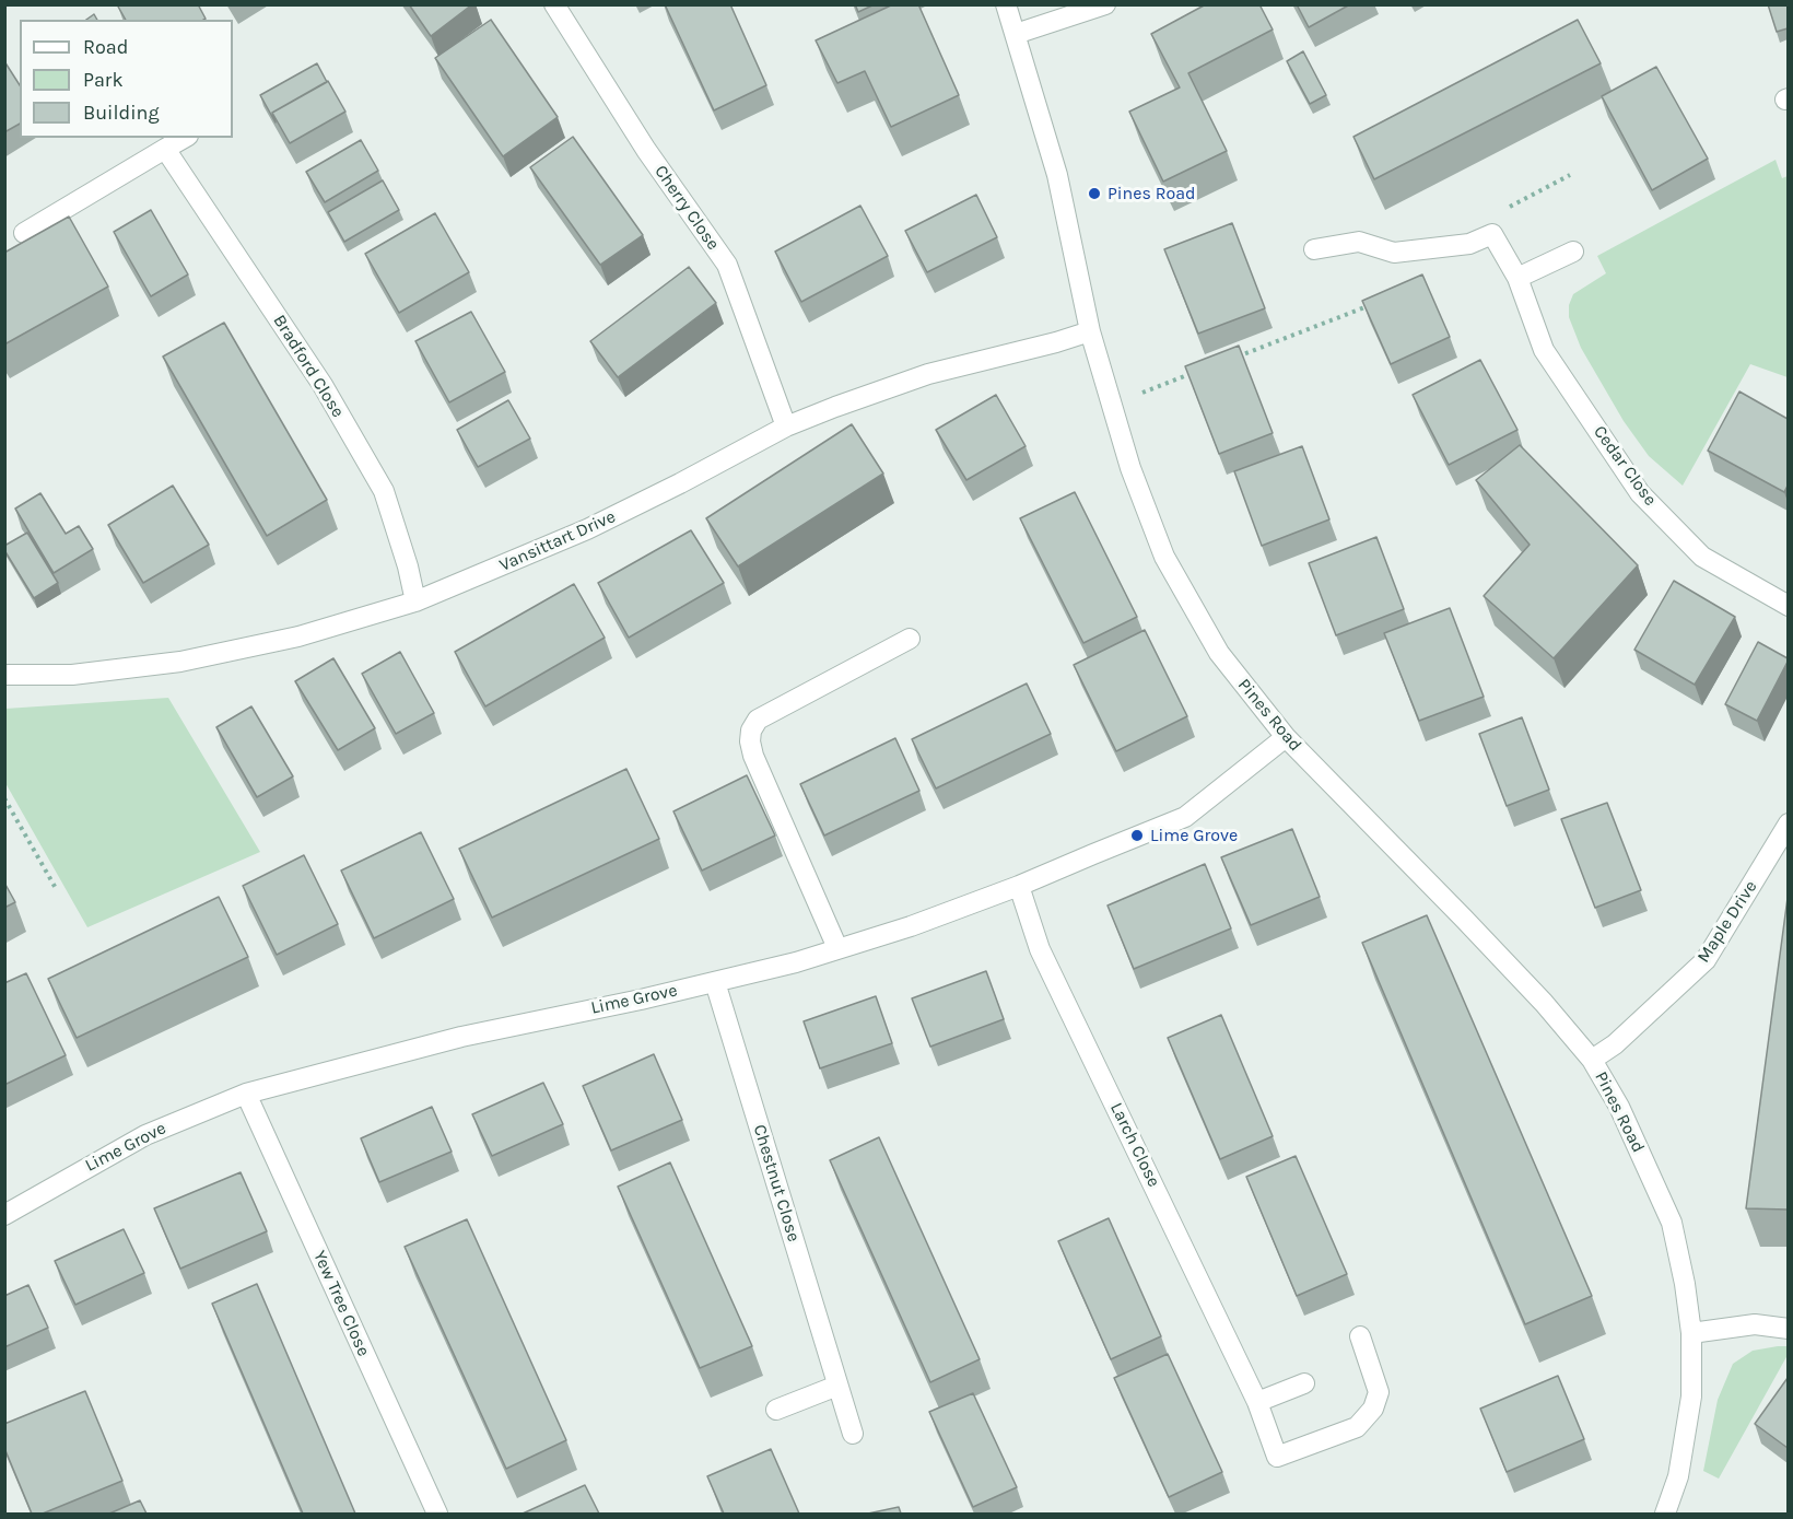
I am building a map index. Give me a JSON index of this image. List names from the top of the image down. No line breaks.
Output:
{"streets":{"street":["Cherry Close","Bradford Close","Cedar Close","Vansittart Drive","Pines Road","Maple Drive","Lime Grove","Larch Close","Chestnut Close","Yew Tree Close"]},"crossings":[["Cherry Close","Vansittart Drive"],["Bradford Close","Vansittart Drive"],["Vansittart Drive","Pines Road"],["Pines Road","Maple Drive"],["Pines Road","Lime Grove"],["Lime Grove","Larch Close"],["Lime Grove","Chestnut Close"],["Lime Grove","Yew Tree Close"]],"places":["Pines Road","Lime Grove"],"legend":["Road","Park","Building"]}
